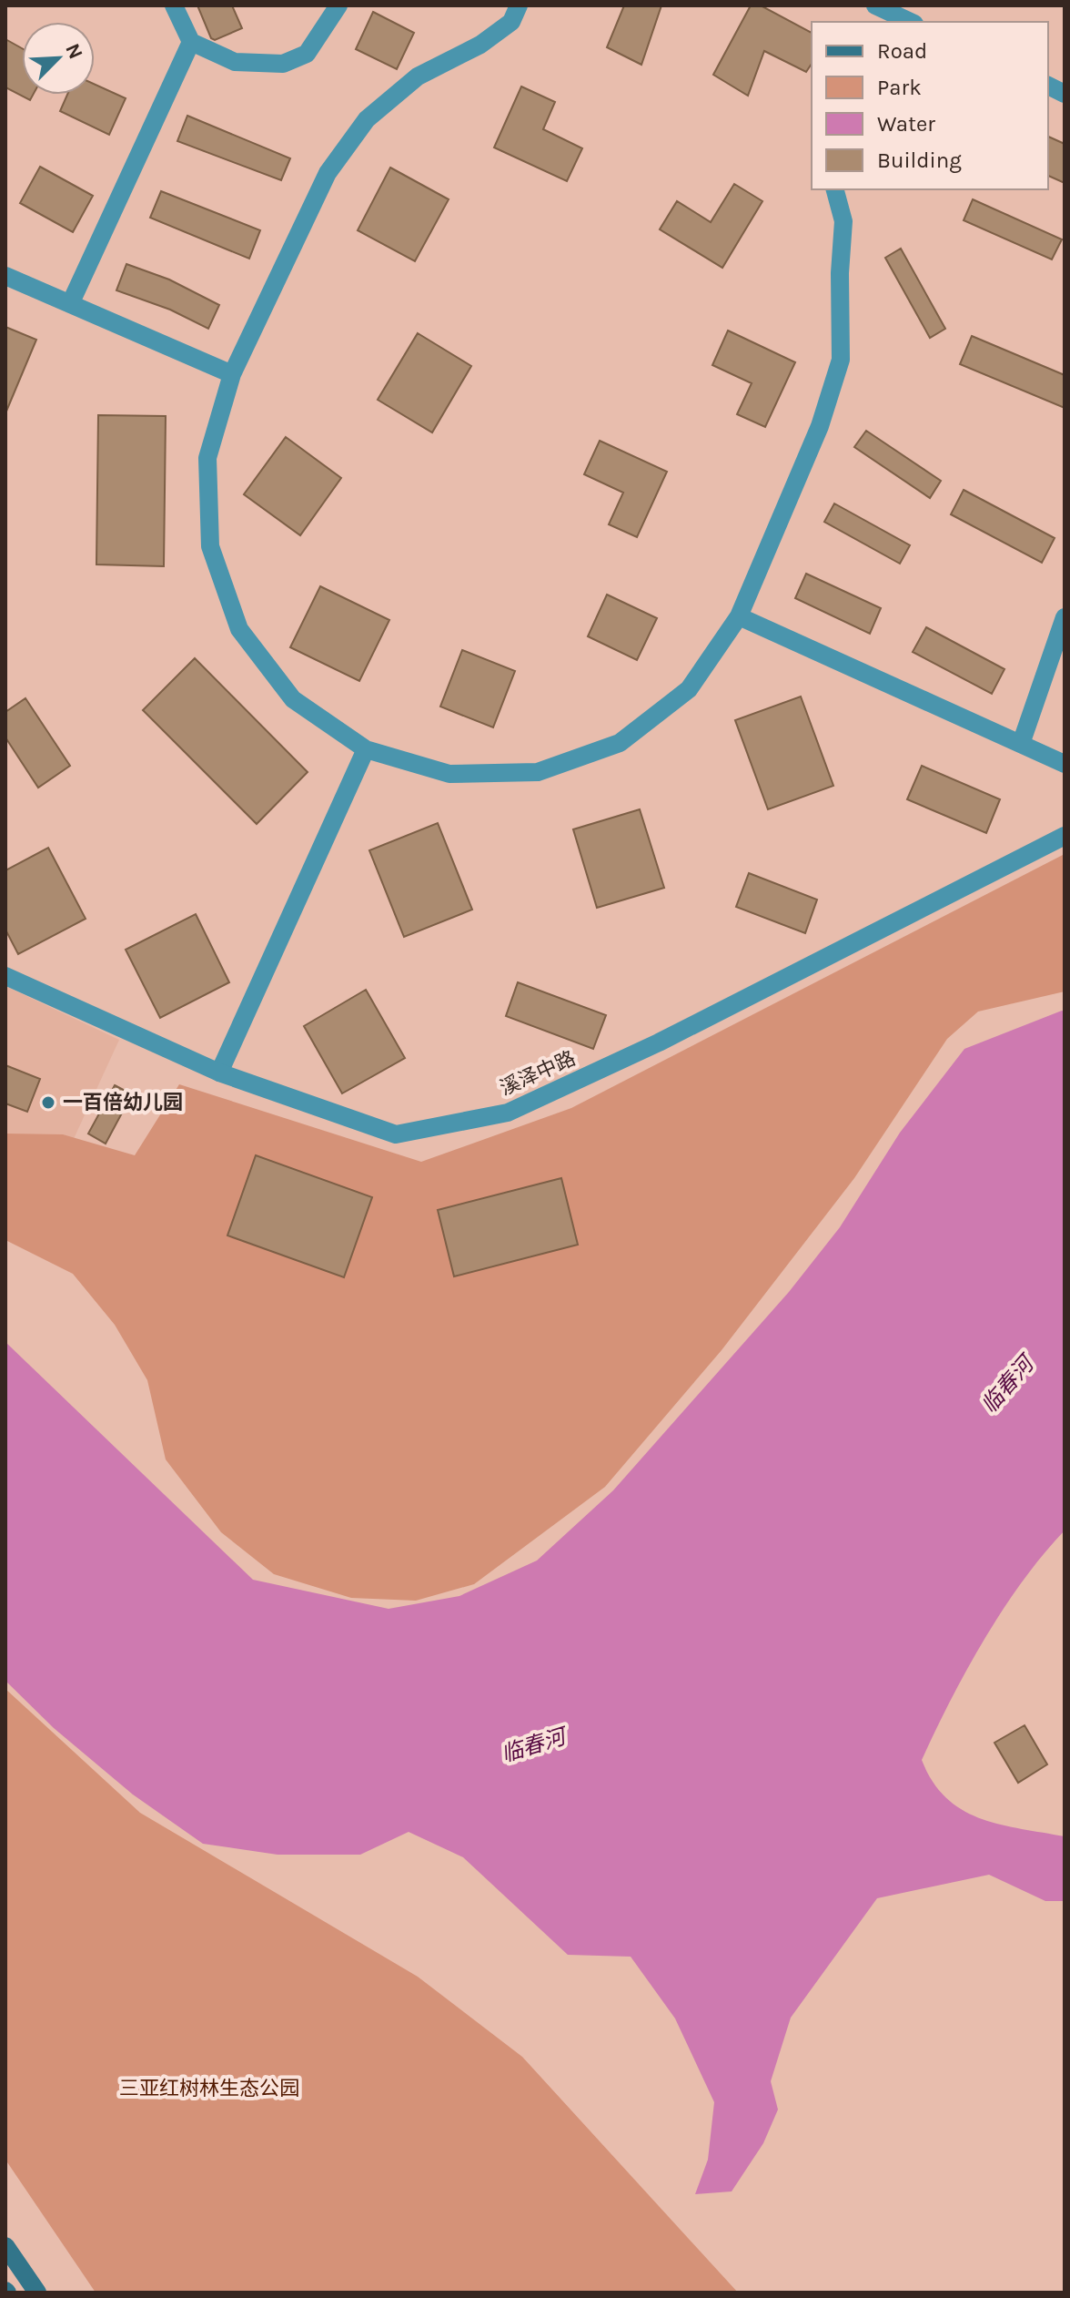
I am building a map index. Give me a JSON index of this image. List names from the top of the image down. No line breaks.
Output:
{"streets":{"street":["溪泽中路"]},"water":["临春河"],"parks":["三亚红树林生态公园"],"places":["一百倍幼儿园"],"legend":["Road","Park","Water","Building"],"north":"top right"}
